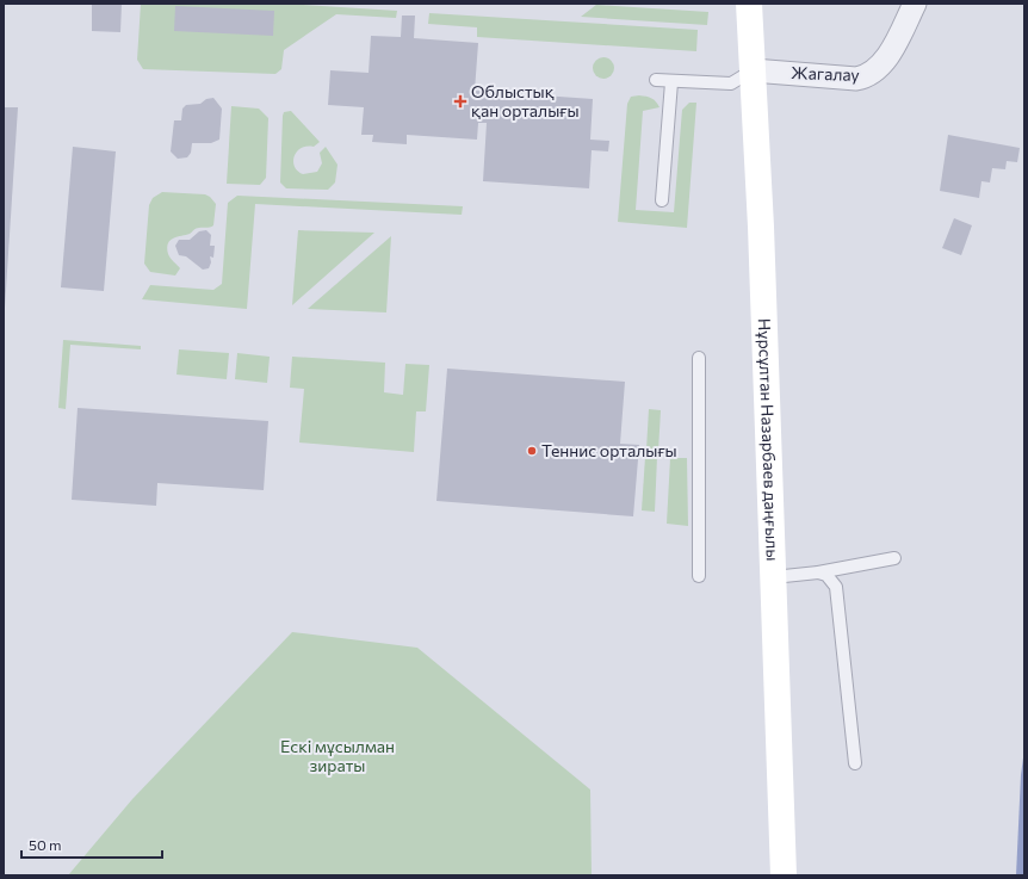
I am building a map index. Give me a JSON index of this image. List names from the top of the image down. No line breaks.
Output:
{"streets":{"main road":["Нұрсұлтан Назарбаев даңғылы"],"street":["Жагалау"]},"crossings":[["Жагалау","Нұрсұлтан Назарбаев даңғылы"]],"parks":["Ескі мұсылман зираты"],"places":{"health":["Облыстық қан орталығы"],"other":["Теннис орталығы"]},"scale_bar":"50 m"}
